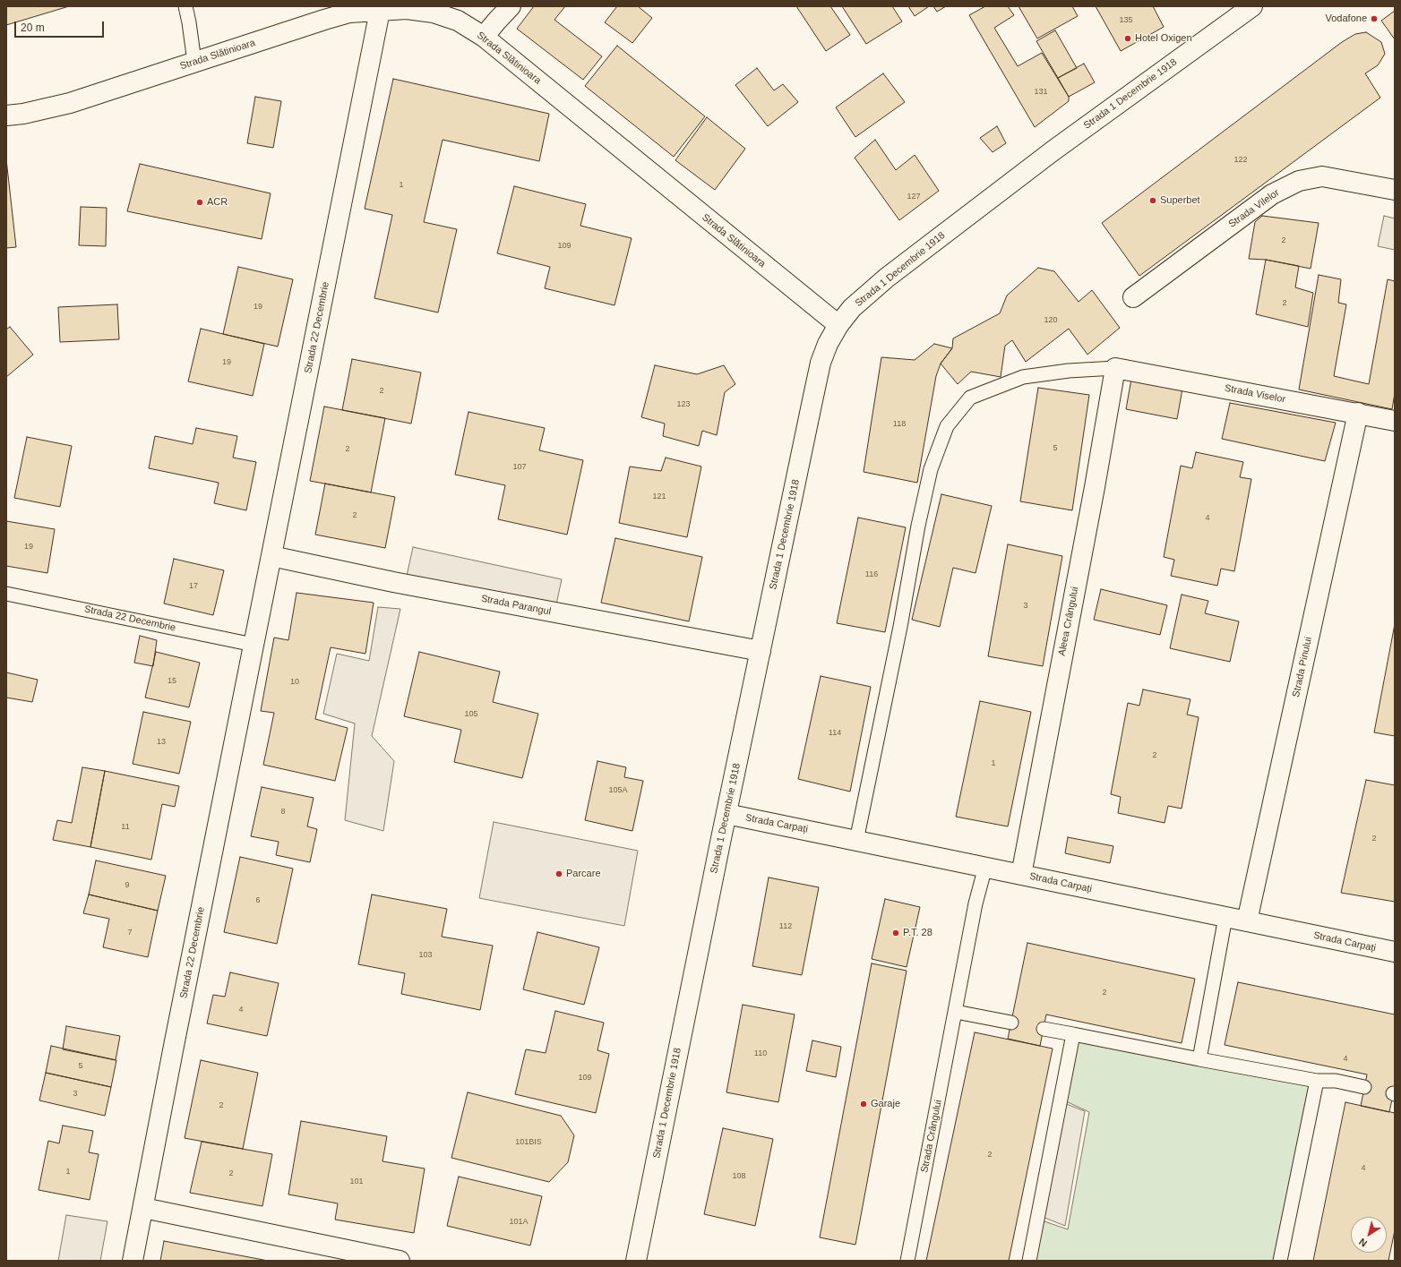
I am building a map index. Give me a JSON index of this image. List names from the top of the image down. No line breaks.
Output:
{"streets":{"street":["Strada Slătinioara","Strada 1 Decembrie 1918","Strada Vilelor","Strada 22 Decembrie","Strada Viselor","Strada Parangul","Aleea Crângului","Strada Pinului","Strada Carpați"],"lane":["Strada Crângului"]},"crossings":[["Strada Slătinioara","Strada 1 Decembrie 1918"],["Strada Slătinioara","Strada 22 Decembrie"],["Strada 1 Decembrie 1918","Strada Parangul"],["Strada 1 Decembrie 1918","Strada Carpați"],["Strada 22 Decembrie","Strada Parangul"],["Strada Viselor","Aleea Crângului"],["Strada Viselor","Strada Pinului"],["Aleea Crângului","Strada Carpați"],["Strada Pinului","Strada Carpați"],["Strada Carpați","Strada Crângului"]],"places":["Vodafone","Hotel Oxigen","Superbet","ACR","Parcare","P.T. 28","Garaje"],"house_numbers":["135","131","122","1","127","2","109","2","19","120","19","2","123","118","5","2","107","121","2","4","19","116","17","3","15","10","105","114","13","2","1","105A","8","11","2","9","6","112","7","103","2","4","110","4","5","109","3","2","101BIS","2","4","1","2","108","101","101A"],"scale_bar":"20 m","north":"bottom left"}
